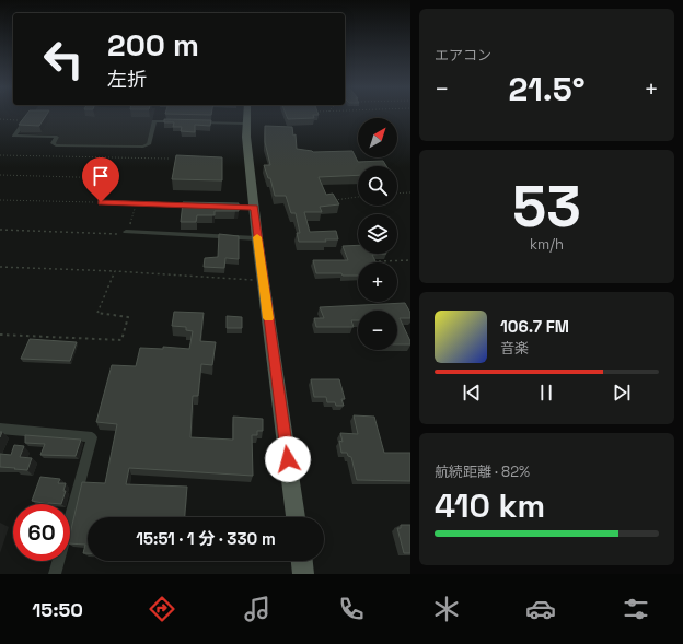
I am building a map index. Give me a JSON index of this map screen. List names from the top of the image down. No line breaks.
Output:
{"north":"top right","page":{"tile":["エアコン",["53","km/h"],["航続距離 · 82%","410 km"]],"turn":["200 m","左折"],"heat":["−","21.5°","+"],"map_buttons":["+","−"],"song":["106.7 FM","音楽"],"limit":"60","trip":"15:51 · 1 分 · 330 m","tabs":"15:50"}}
